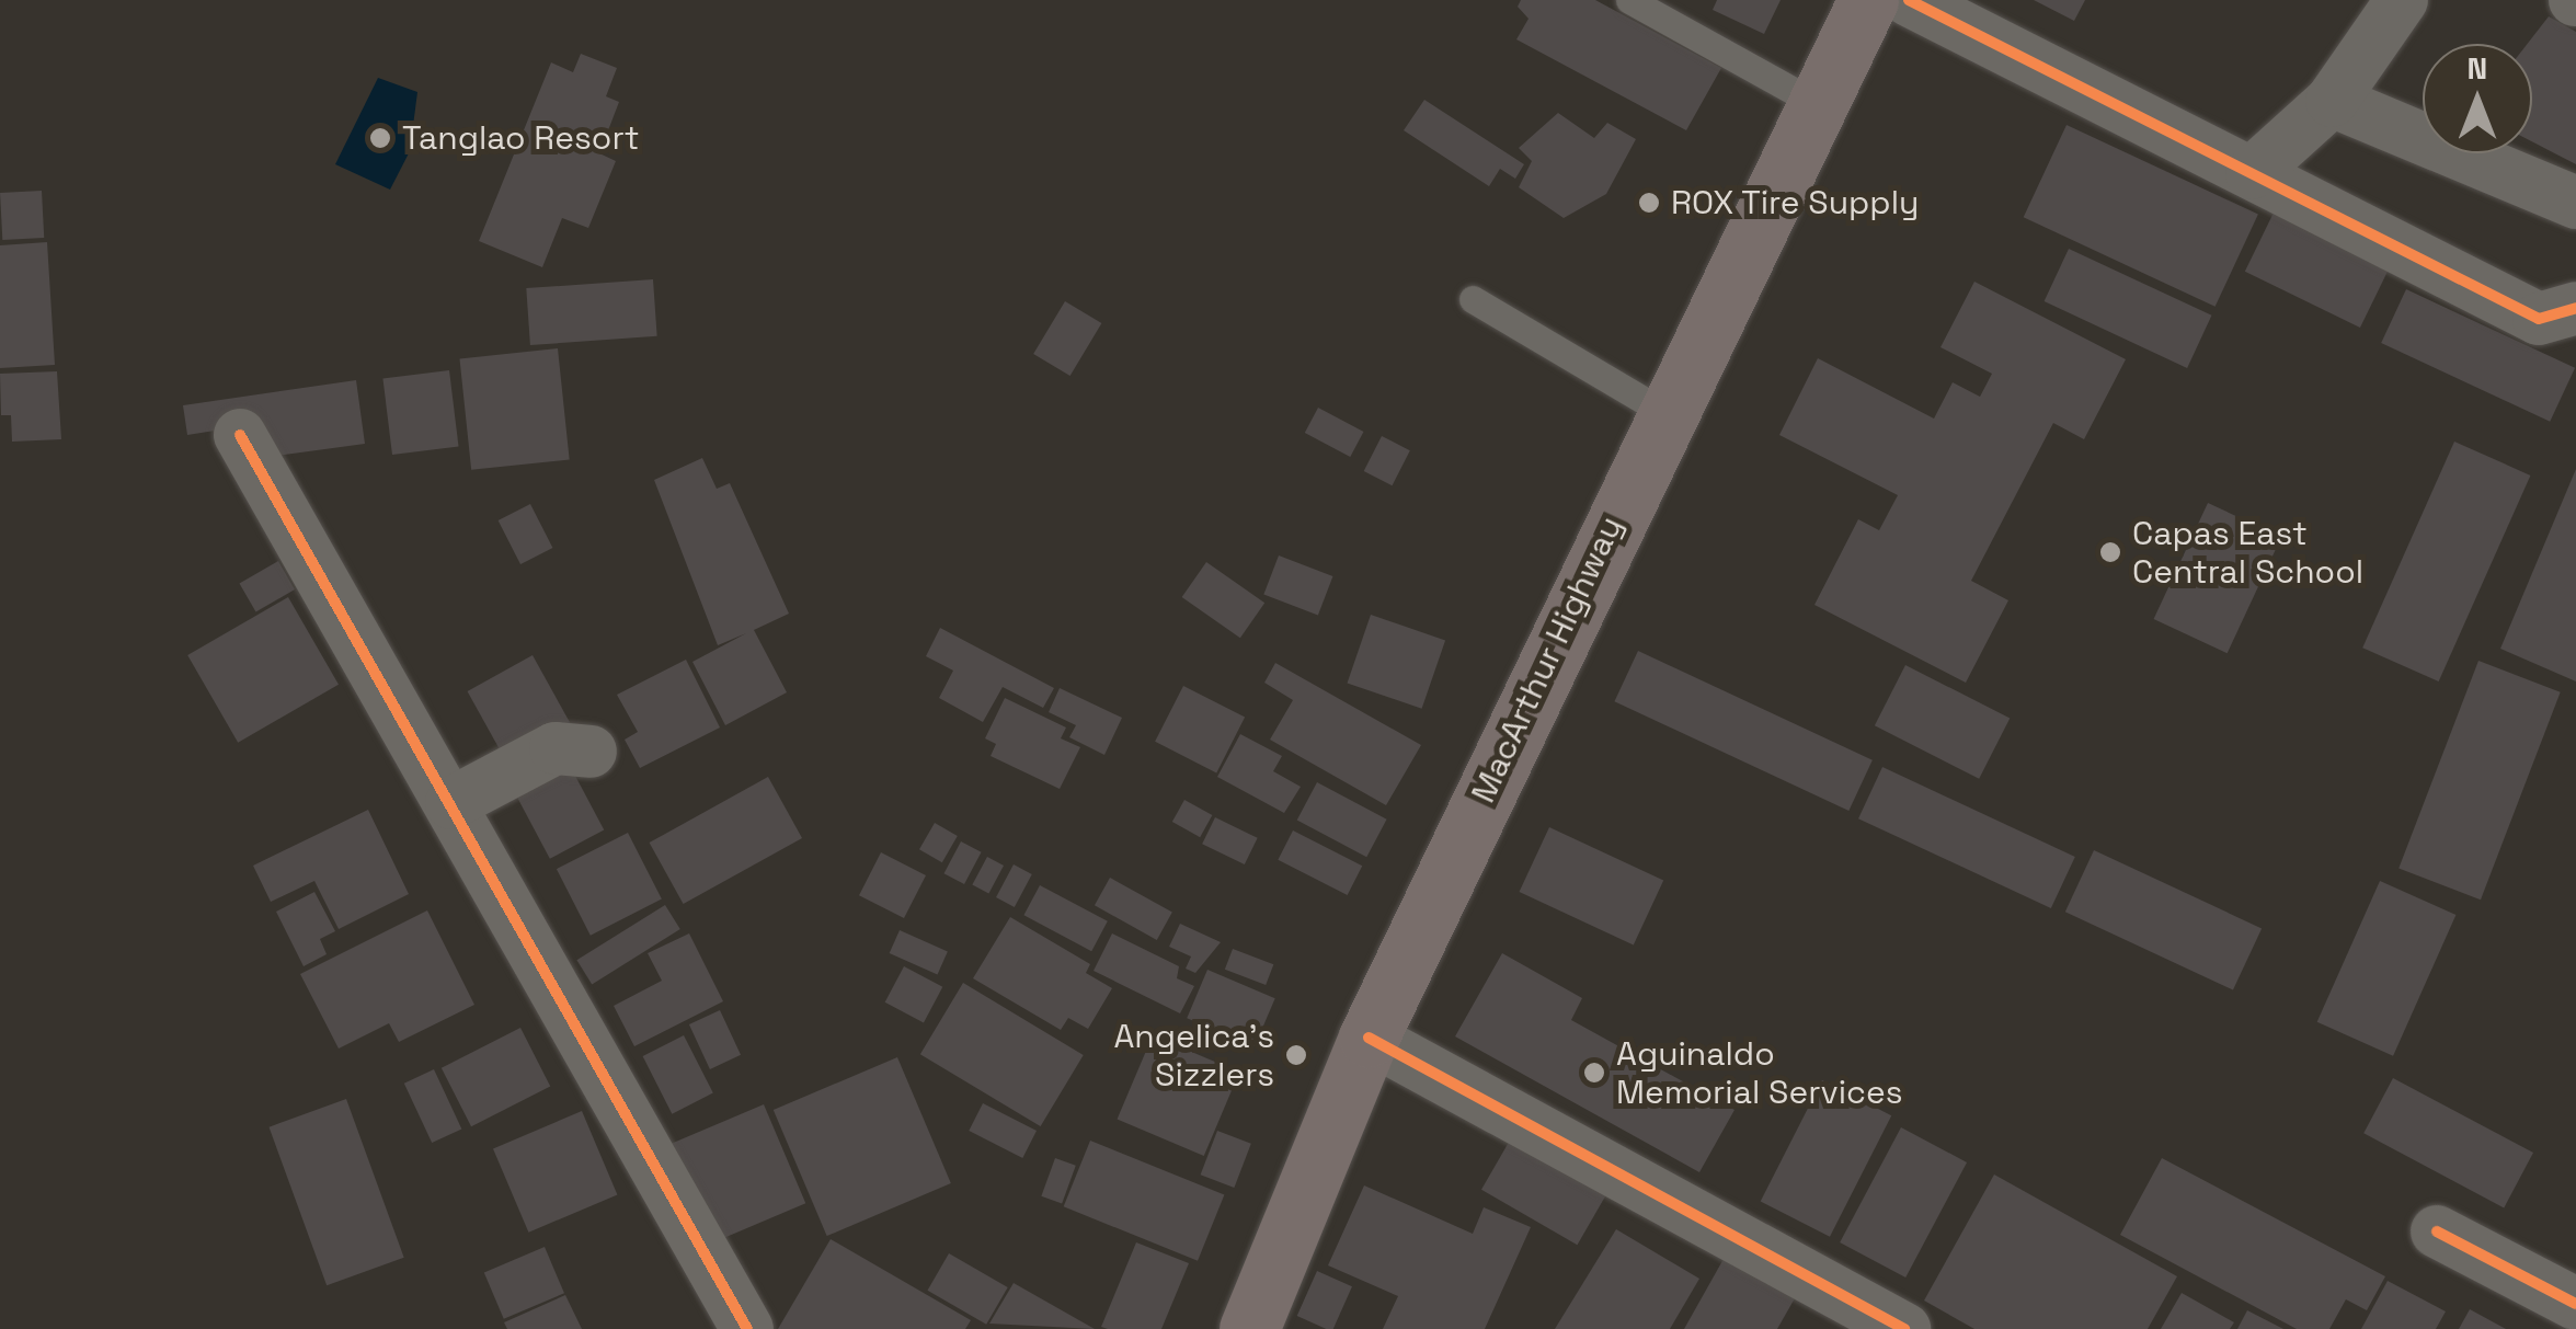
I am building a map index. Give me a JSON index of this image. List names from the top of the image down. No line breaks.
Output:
{"streets":{"highway":["MacArthur Highway"]},"places":["Tanglao Resort","ROX Tire Supply","Capas East Central School","Angelica's Sizzlers","Aguinaldo Memorial Services"],"north":"top"}
